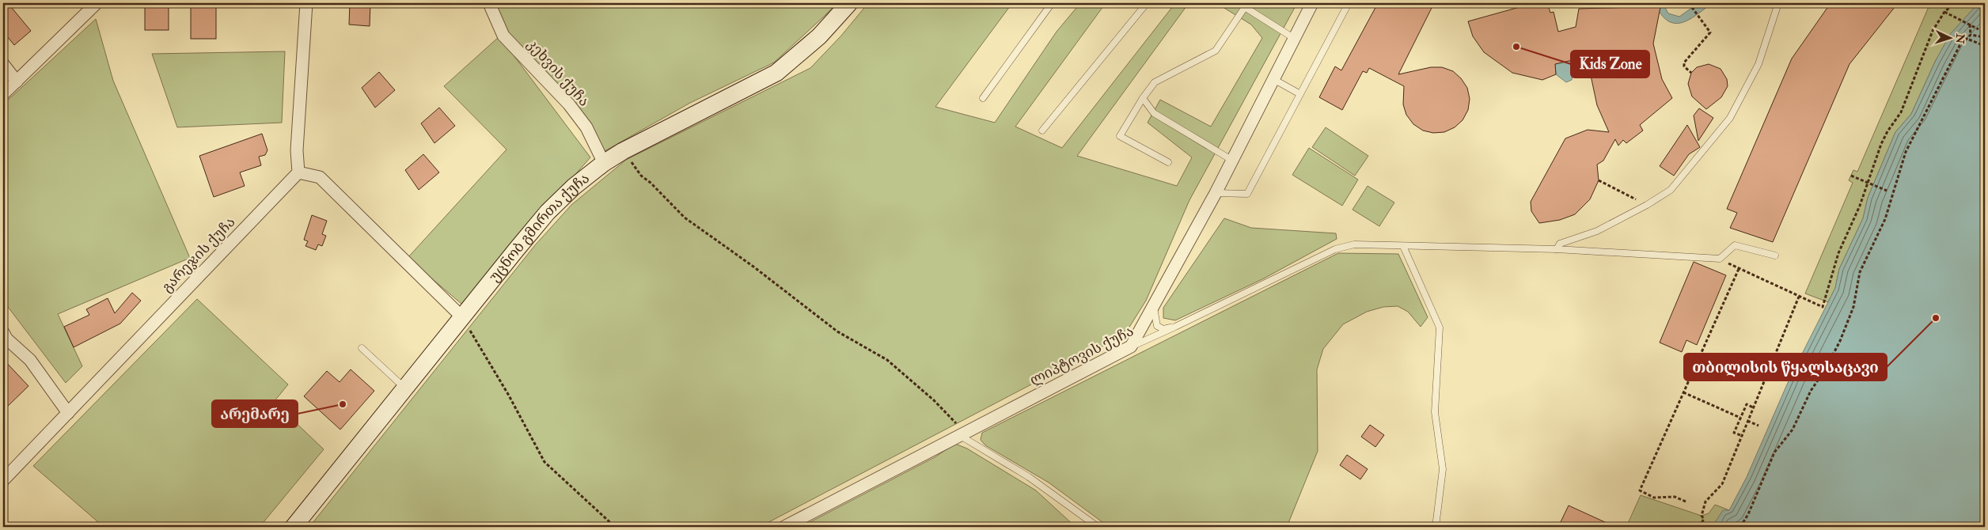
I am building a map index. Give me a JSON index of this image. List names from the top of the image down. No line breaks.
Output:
{"streets":{"main road":["უცნობ გმირთა ქუჩა"],"street":["კეხვის ქუჩა","გარეჯის ქუჩა","ლიპტოვის ქუჩა"]},"crossings":[["კეხვის ქუჩა","უცნობ გმირთა ქუჩა"]],"places":["Kids Zone","თბილისის წყალსაცავი","არემარე"],"north":"right"}
